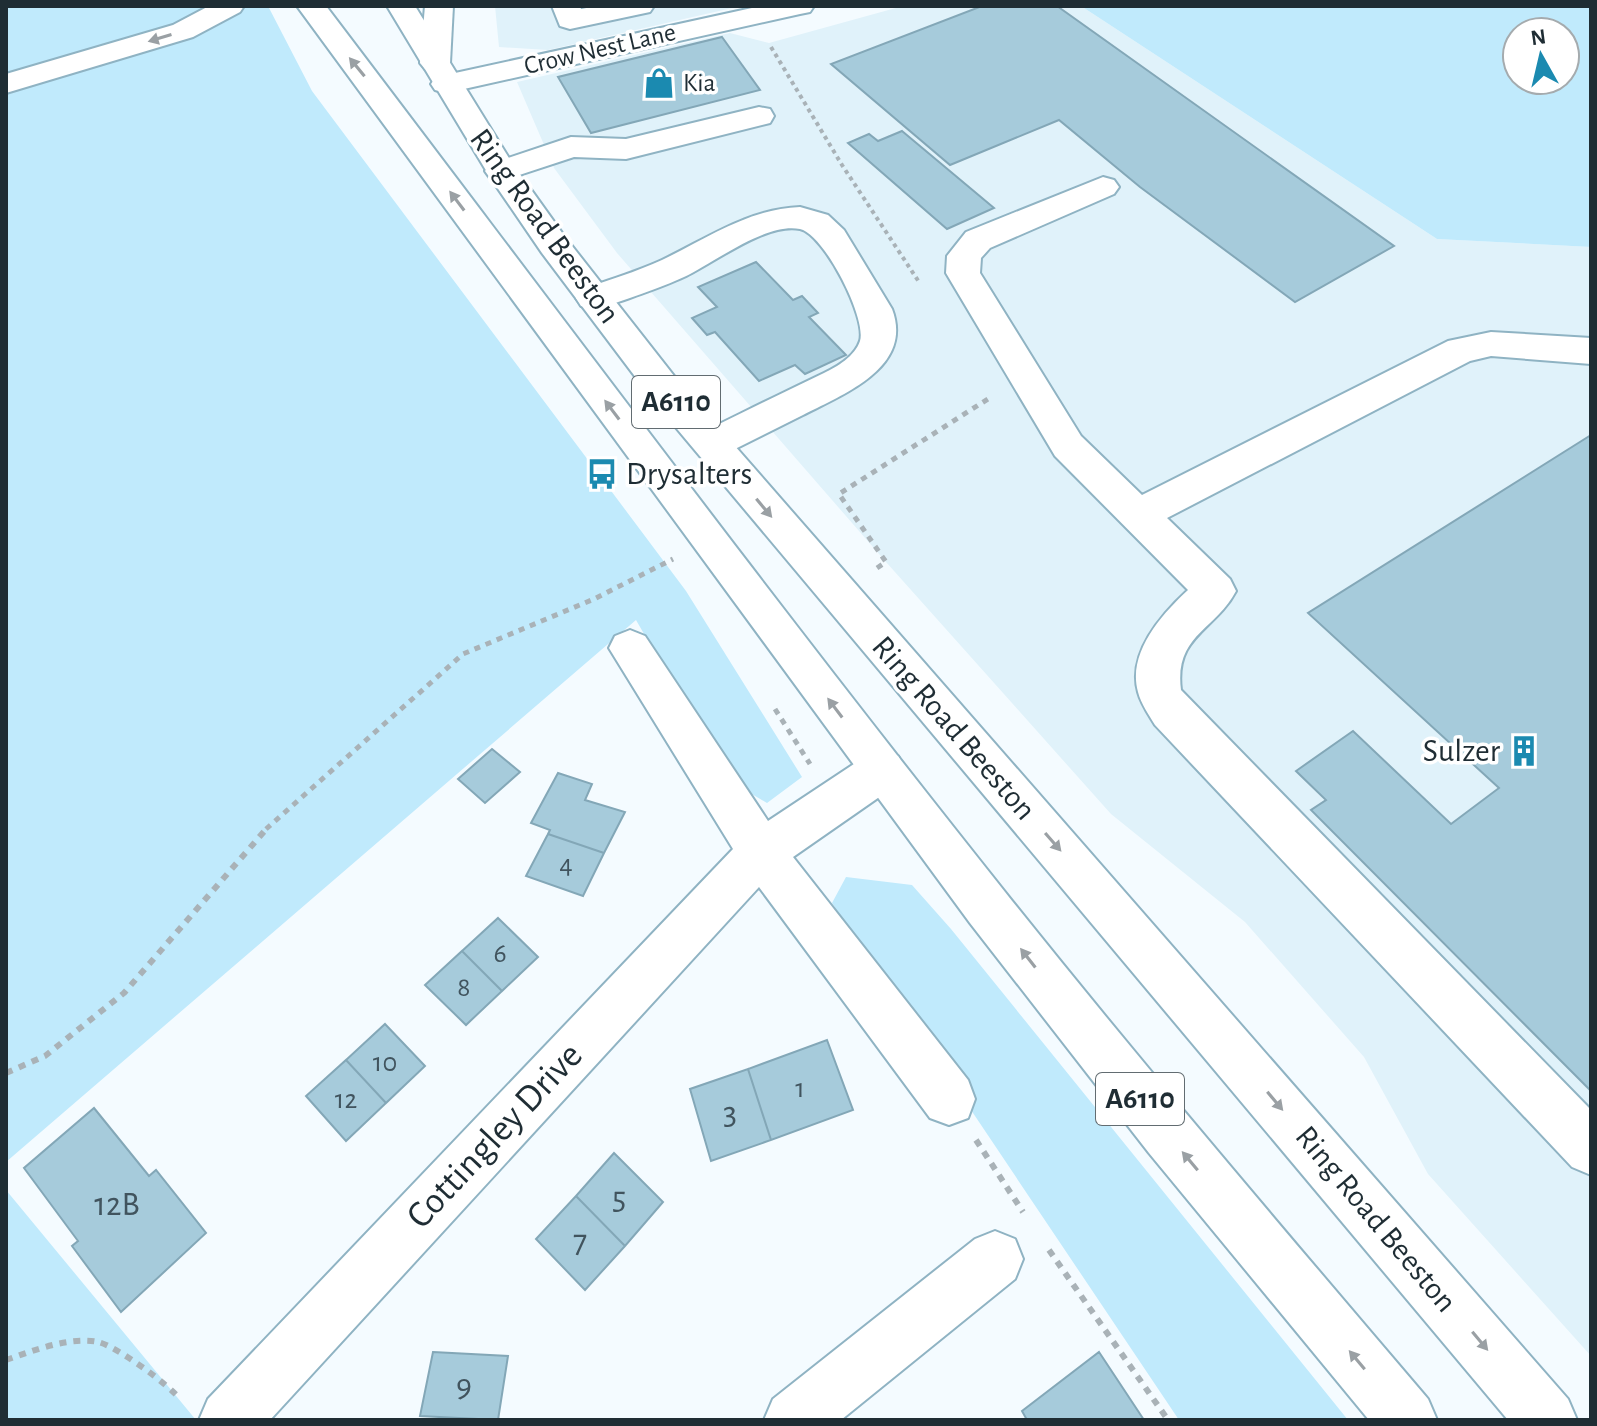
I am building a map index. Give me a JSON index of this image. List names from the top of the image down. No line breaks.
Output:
{"streets":{"main road":["Crow Nest Lane","Ring Road Beeston","A6110","Cottingley Drive"]},"crossings":[["Crow Nest Lane","Ring Road Beeston"],["Ring Road Beeston","Cottingley Drive"]],"places":{"shop":["Kia"],"bus stop":["Drysalters"],"building":["Sulzer"]},"house_numbers":["4","6","8","10","1","12","3","5","12B","7","9"],"north":"top"}
